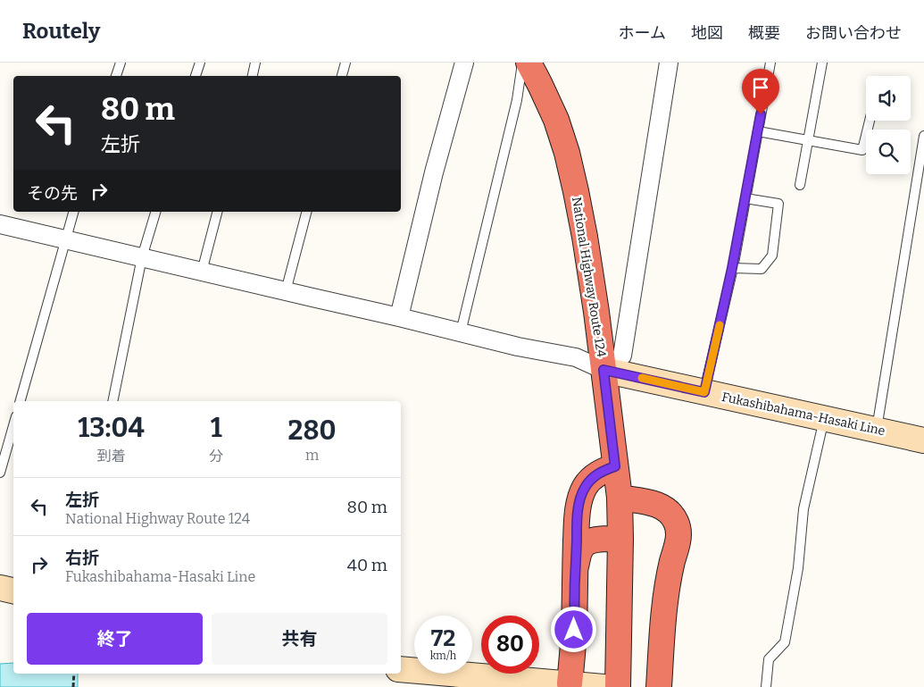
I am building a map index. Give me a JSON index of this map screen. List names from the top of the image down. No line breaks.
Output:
{"streets":{"highway":["National Highway Route 124"],"main road":["Fukashibahama-Hasaki Line"]},"crossings":[["National Highway Route 124","Fukashibahama-Hasaki Line"]],"page":{"header":"Routely","nav":["ホーム","地図","概要","お問い合わせ"],"turn":["80 m","左折"],"then":"その先","eta":["13:04","到着","1","分","280","m"],"list":[{"name":"左折","note":"National Highway Route 124","value":"80 m"},{"name":"右折","note":"Fukashibahama-Hasaki Line","value":"40 m"}],"buttons":["終了","共有"],"speed":"72 km/h","limit":"80"}}
